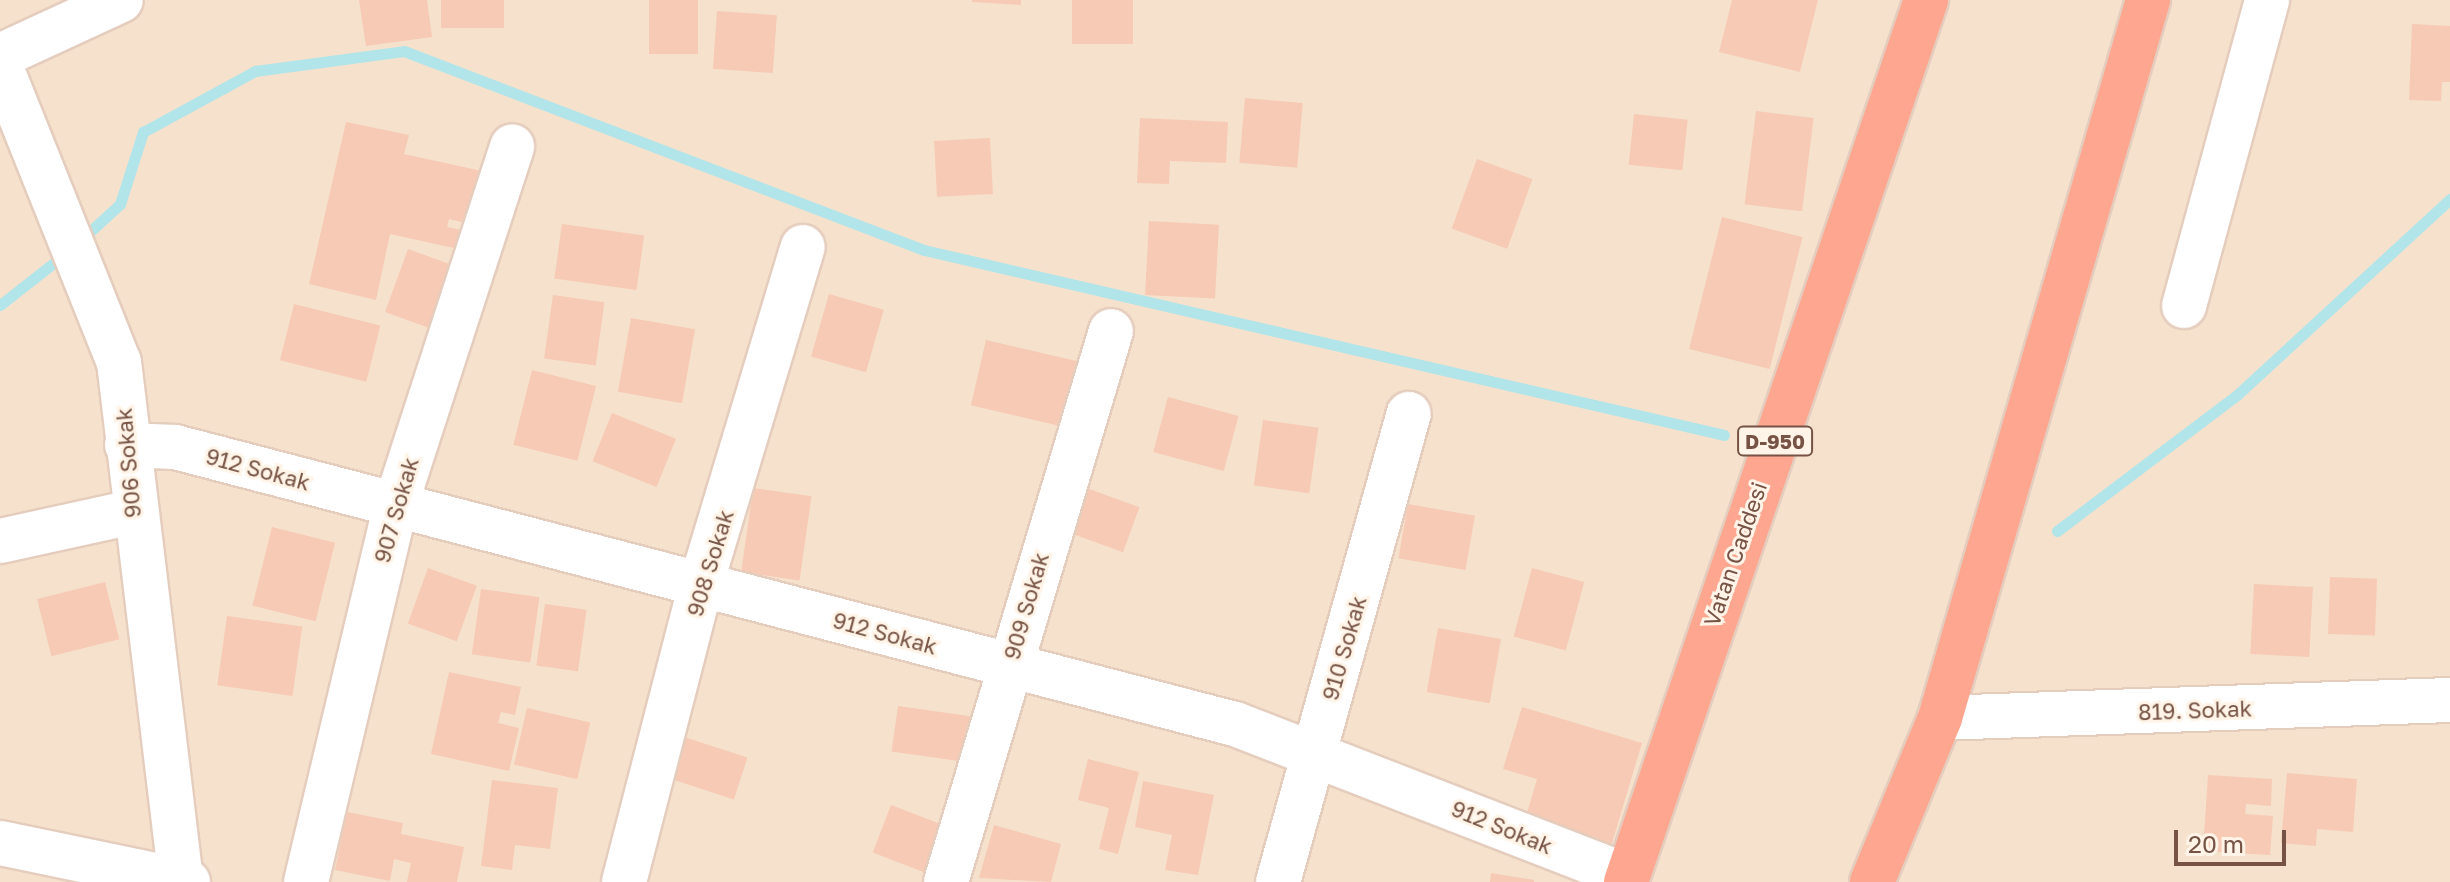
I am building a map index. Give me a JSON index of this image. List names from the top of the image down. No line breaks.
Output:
{"streets":{"highway":["D-950","Vatan Caddesi"],"street":["906 Sokak","912 Sokak","907 Sokak","908 Sokak","909 Sokak","910 Sokak","819. Sokak"]},"crossings":[["906 Sokak","912 Sokak"],["912 Sokak","907 Sokak"],["912 Sokak","Vatan Caddesi"],["912 Sokak","908 Sokak"],["912 Sokak","909 Sokak"],["912 Sokak","910 Sokak"]],"scale_bar":"20 m"}
